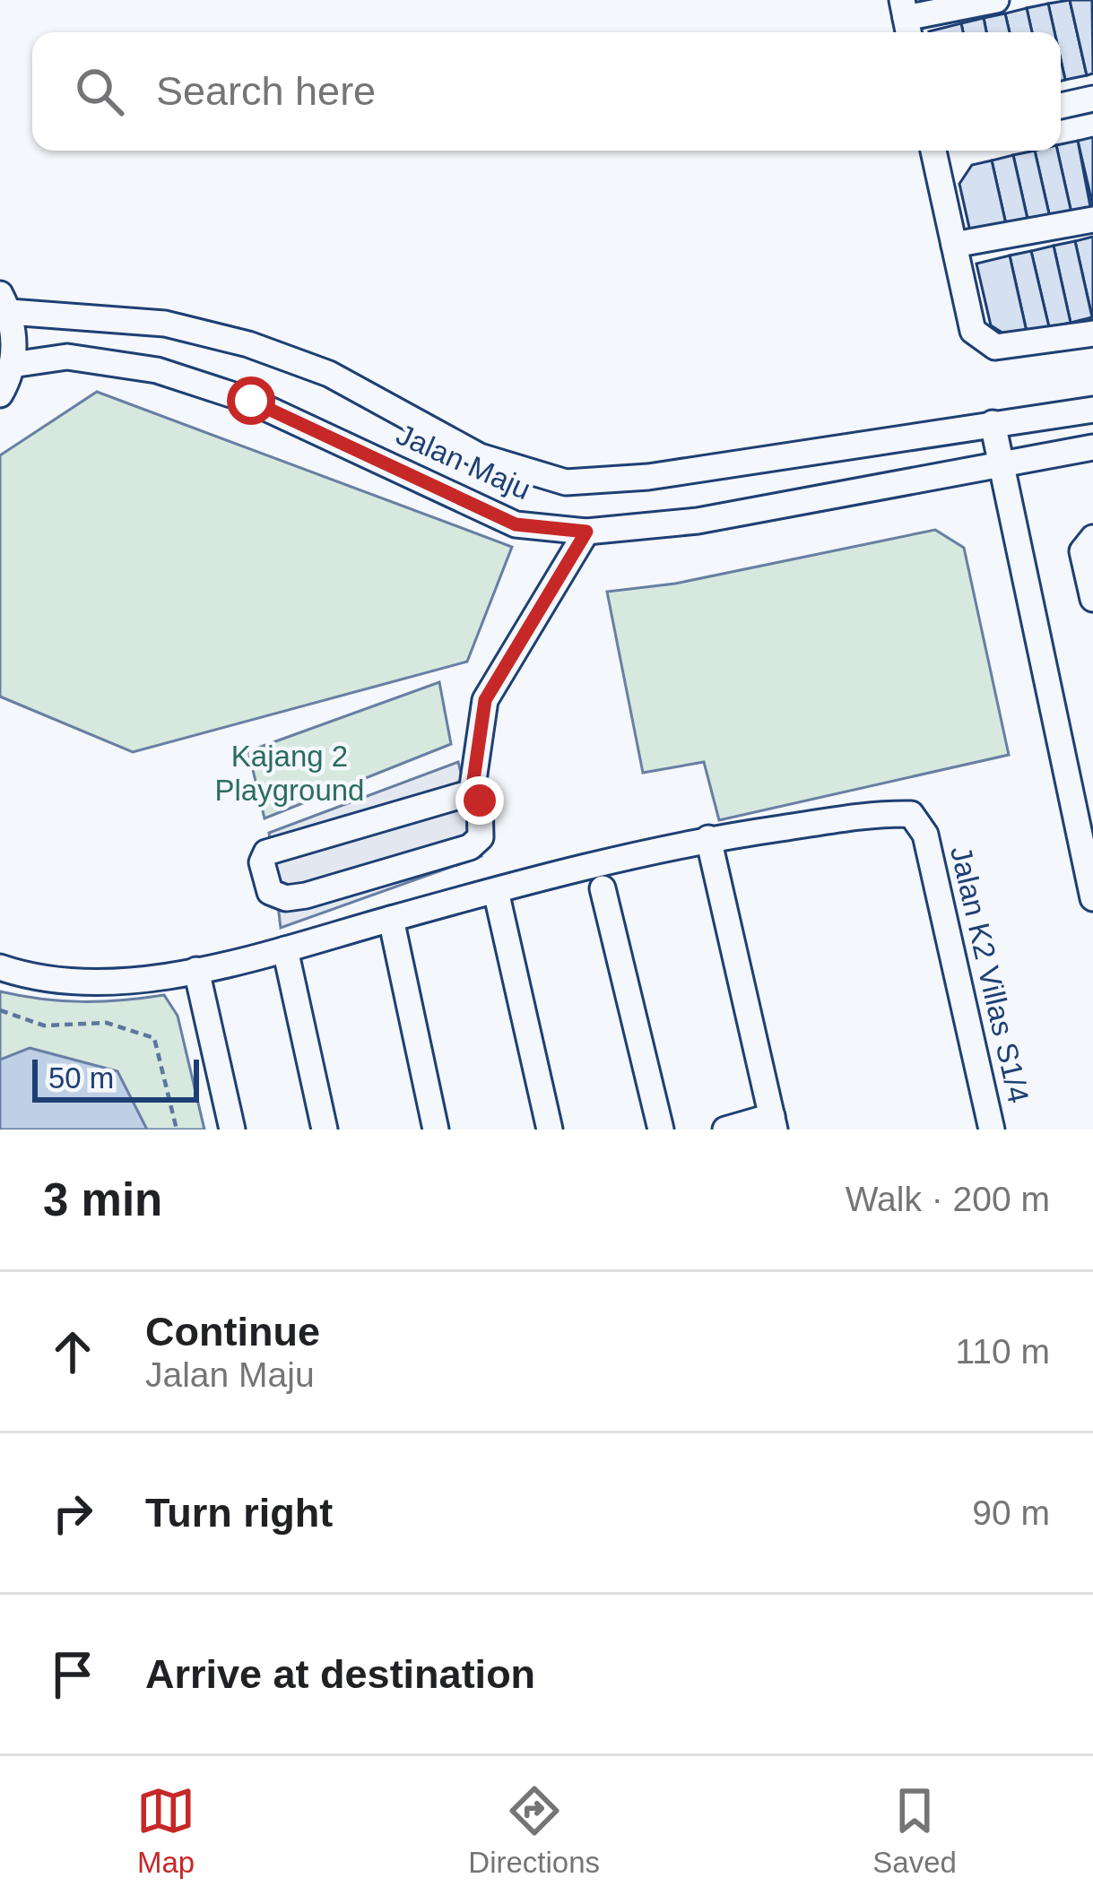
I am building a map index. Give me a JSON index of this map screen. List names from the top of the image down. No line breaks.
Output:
{"streets":{"street":["Jalan Maju","Jalan K2 Villas S1/4"]},"parks":["Kajang 2 Playground"],"scale_bar":"50 m","page":{"search":"Search here","scale":"50 m","heading":["3 min","Walk · 200 m"],"list":[["Continue","Jalan Maju","110 m"],["Turn right","90 m"],"Arrive at destination"],"nav":["Map","Directions","Saved"]}}
